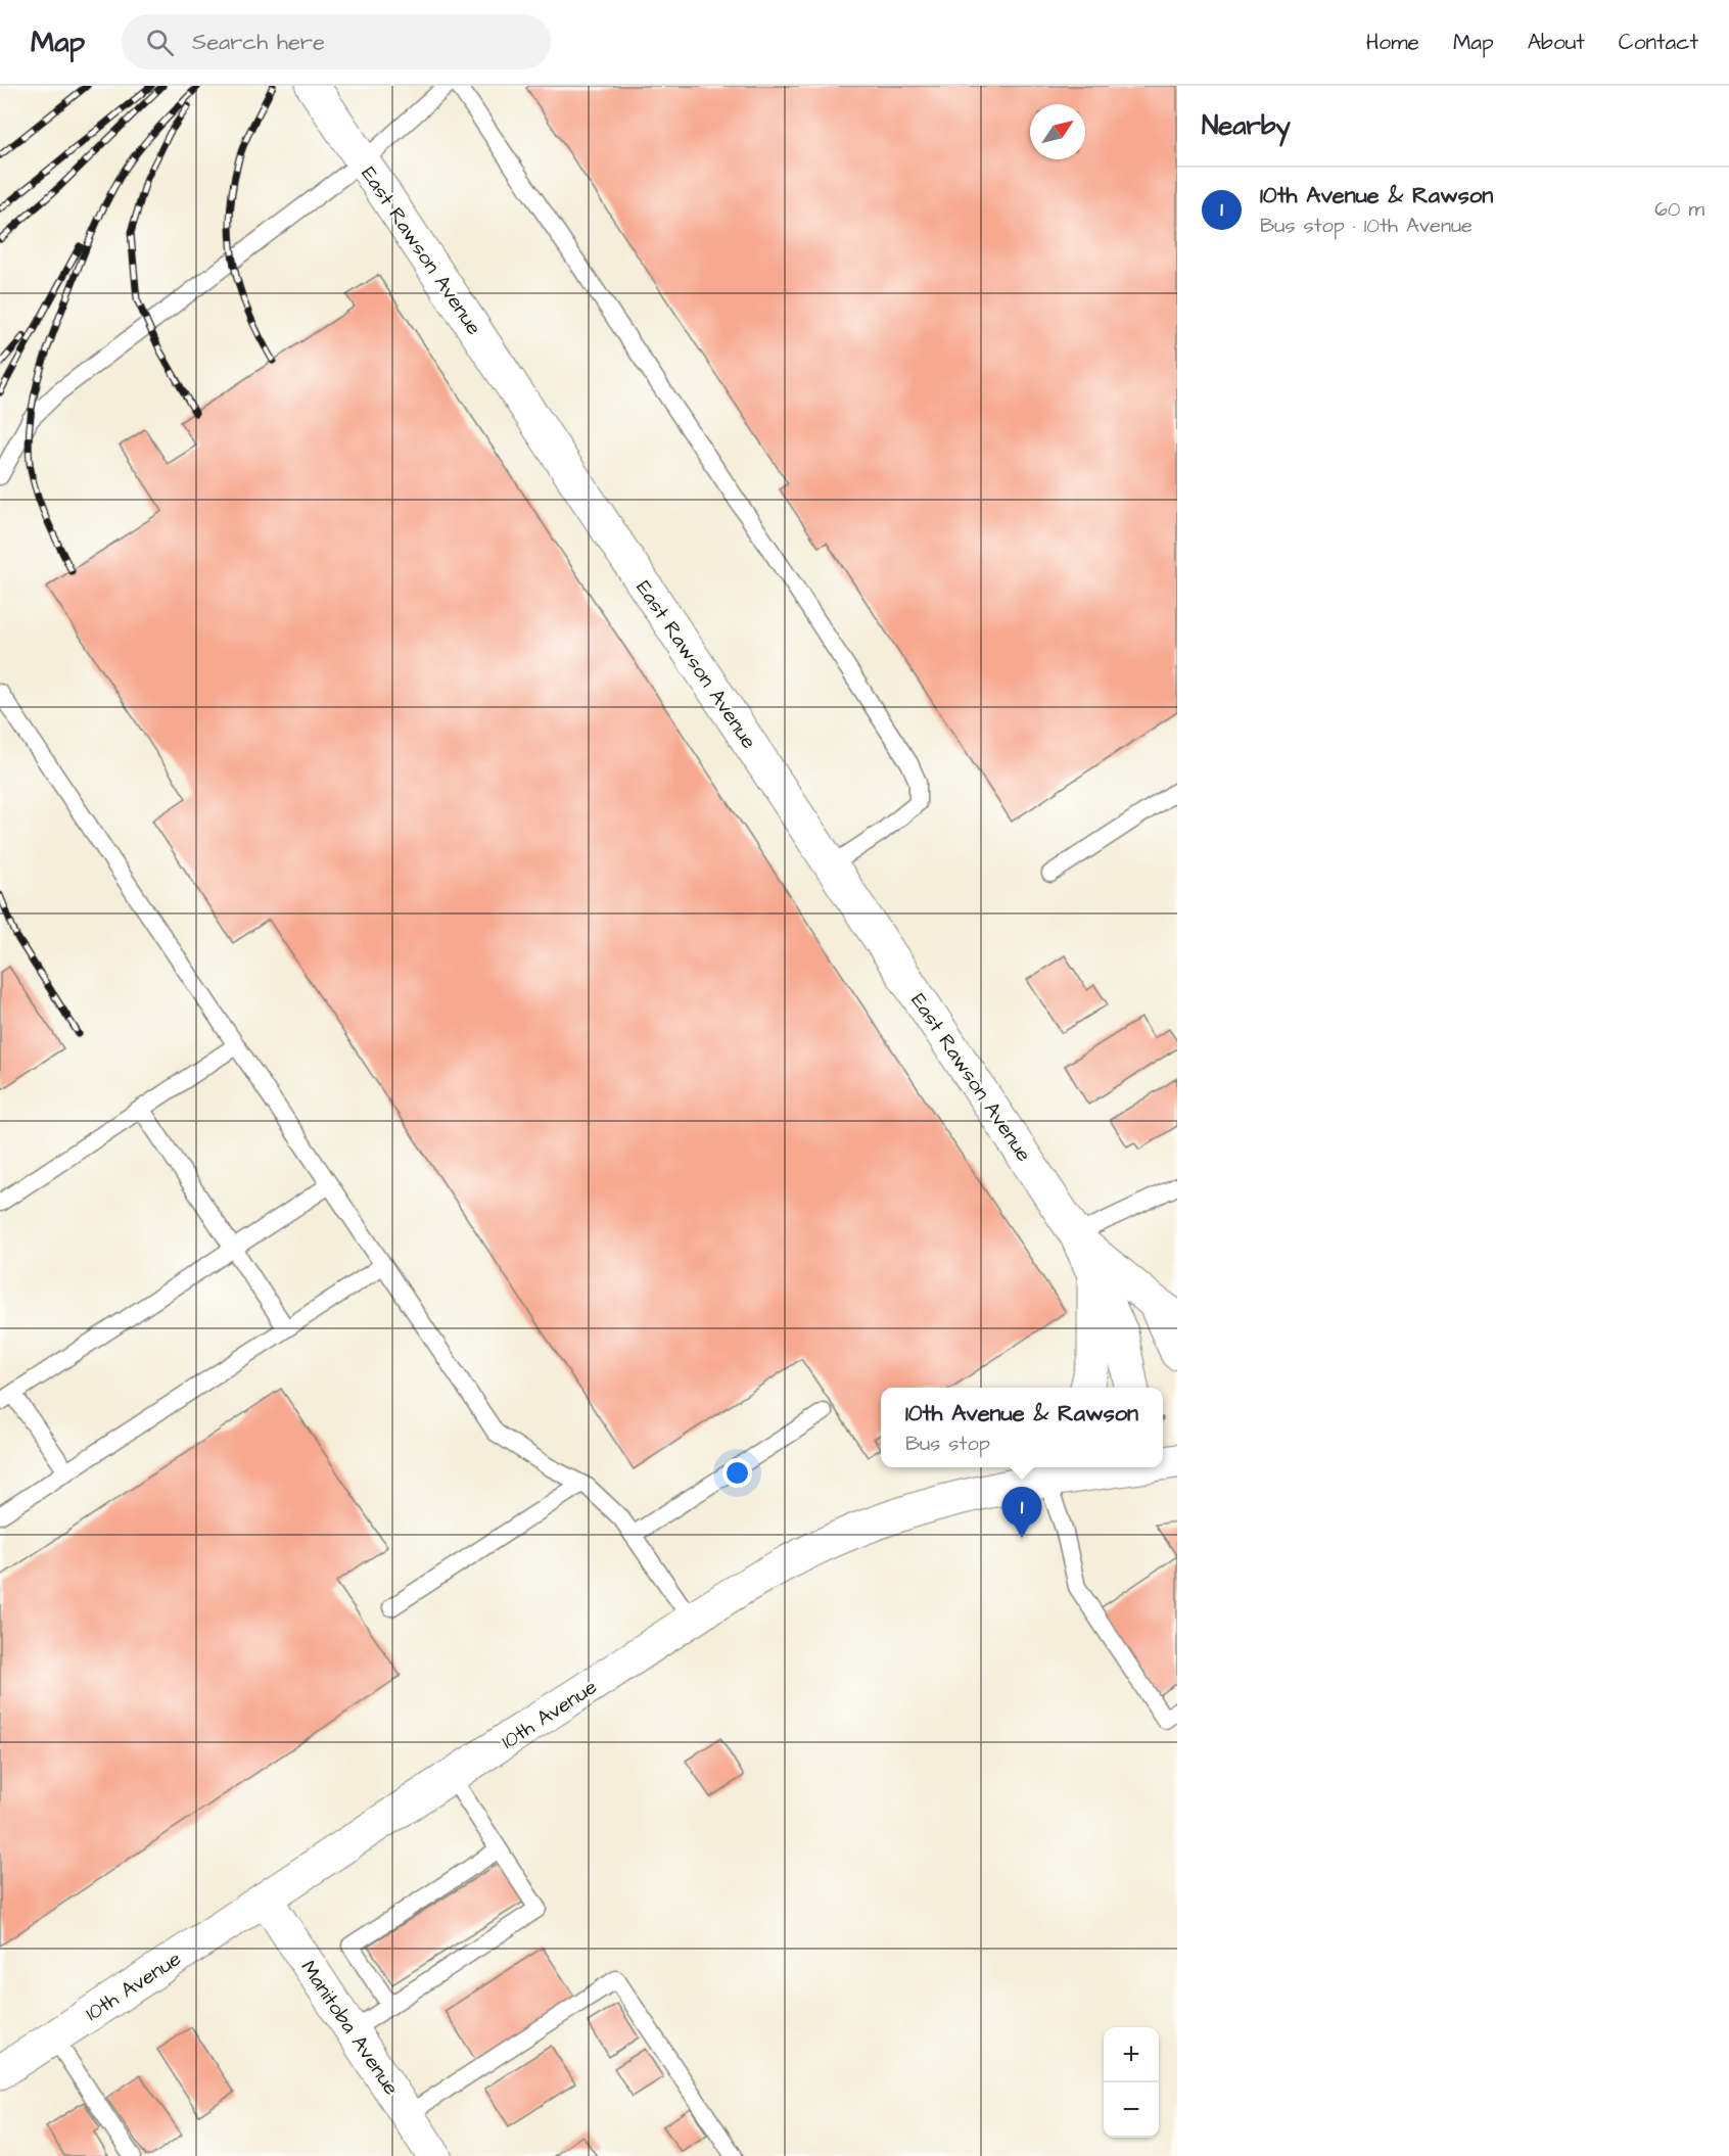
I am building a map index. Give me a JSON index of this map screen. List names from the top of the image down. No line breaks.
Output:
{"streets":{"main road":["East Rawson Avenue","10th Avenue","Manitoba Avenue"]},"crossings":[["10th Avenue","Manitoba Avenue"]],"north":"top right","page":{"header":"Map","search":"Search here","nav":["Home","Map","About","Contact"],"heading":"Nearby","list":[{"mark":"1","name":"10th Avenue & Rawson","note":"Bus stop · 10th Avenue","value":"60 m"}],"popup":["10th Avenue & Rawson","Bus stop"],"pins":"1","map_buttons":["+","−"]}}
